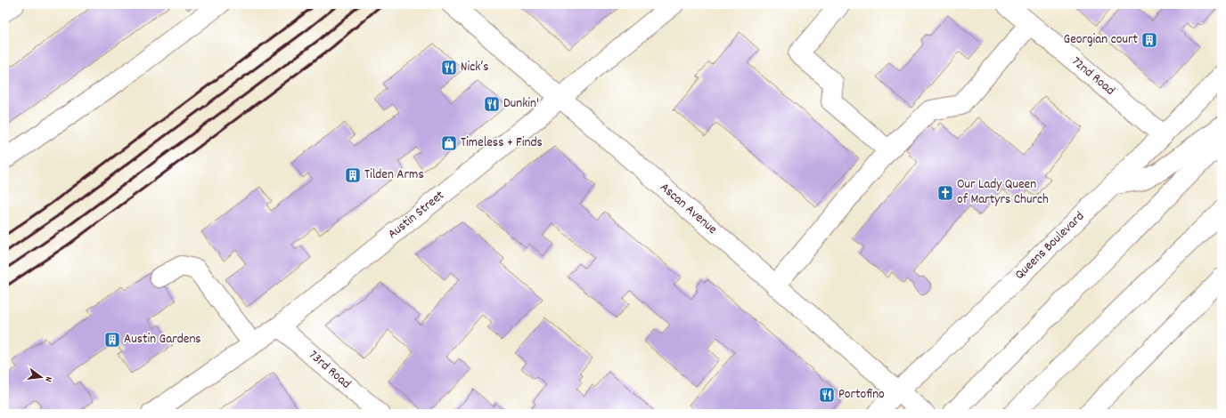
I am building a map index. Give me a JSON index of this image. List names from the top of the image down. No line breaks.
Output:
{"streets":{"street":["72nd Road","Ascan Avenue","Austin Street","Queens Boulevard","73rd Road"]},"crossings":[["72nd Road","Queens Boulevard"],["Ascan Avenue","Austin Street"],["Ascan Avenue","Queens Boulevard"],["Austin Street","73rd Road"]],"places":{"building":["Georgian court","Tilden Arms","Austin Gardens"],"restaurant":["Nick’s","Dunkin'","Portofino"],"shop":["Timeless + Finds"],"church":["Our Lady Queen of Martyrs Church"]},"north":"right"}
